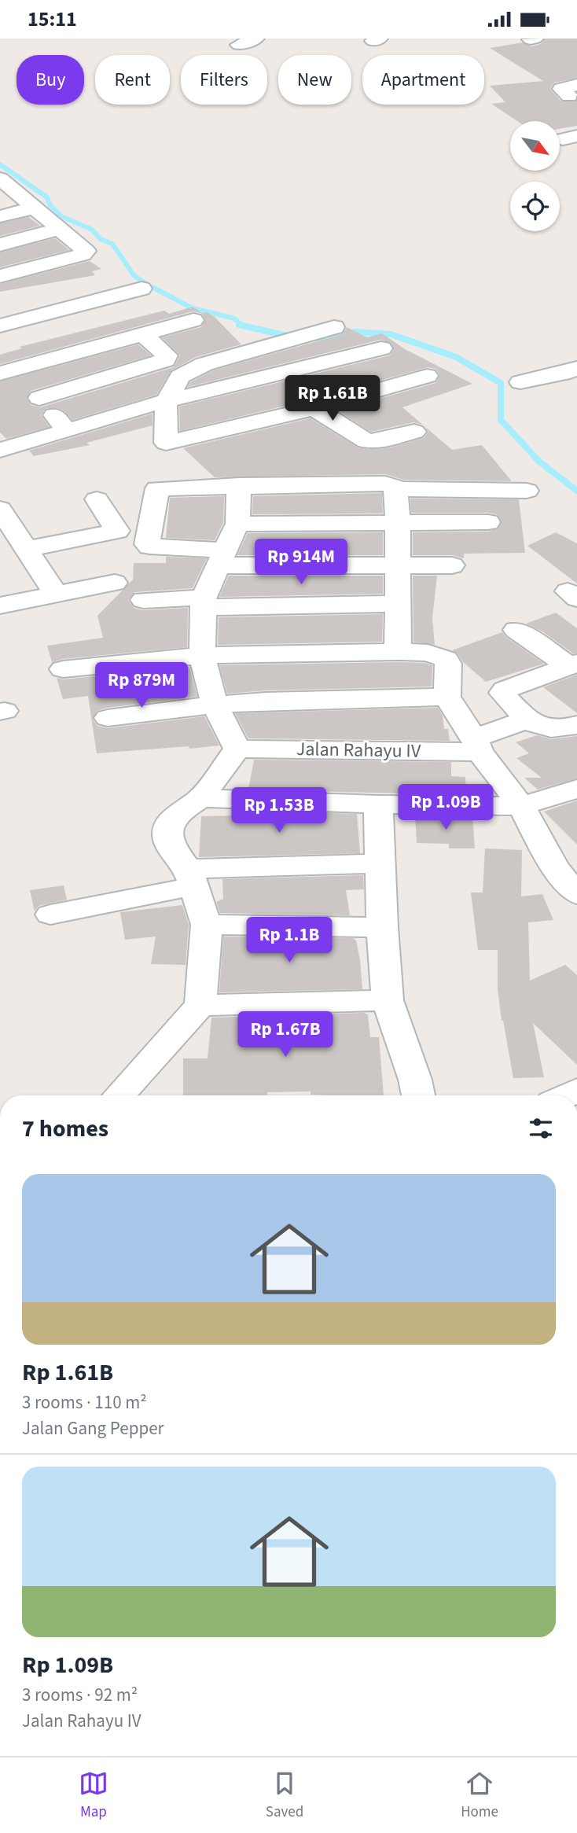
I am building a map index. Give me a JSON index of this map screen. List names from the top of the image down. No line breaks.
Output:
{"streets":{"street":["Jalan Rahayu IV"]},"north":"bottom right","page":{"status":"15:11","chip":["Buy","Rent","Filters","New","Apartment"],"price":["Rp 1.61B","Rp 914M","Rp 879M","Rp 1.09B","Rp 1.53B","Rp 1.1B","Rp 1.67B"],"heading":"7 homes","list":[{"name":"Rp 1.61B","note":"3 rooms · 110 m² · Jalan Gang Pepper"},{"name":"Rp 1.09B","note":"3 rooms · 92 m² · Jalan Rahayu IV"}],"tabs":["Map","Saved","Home"]}}
